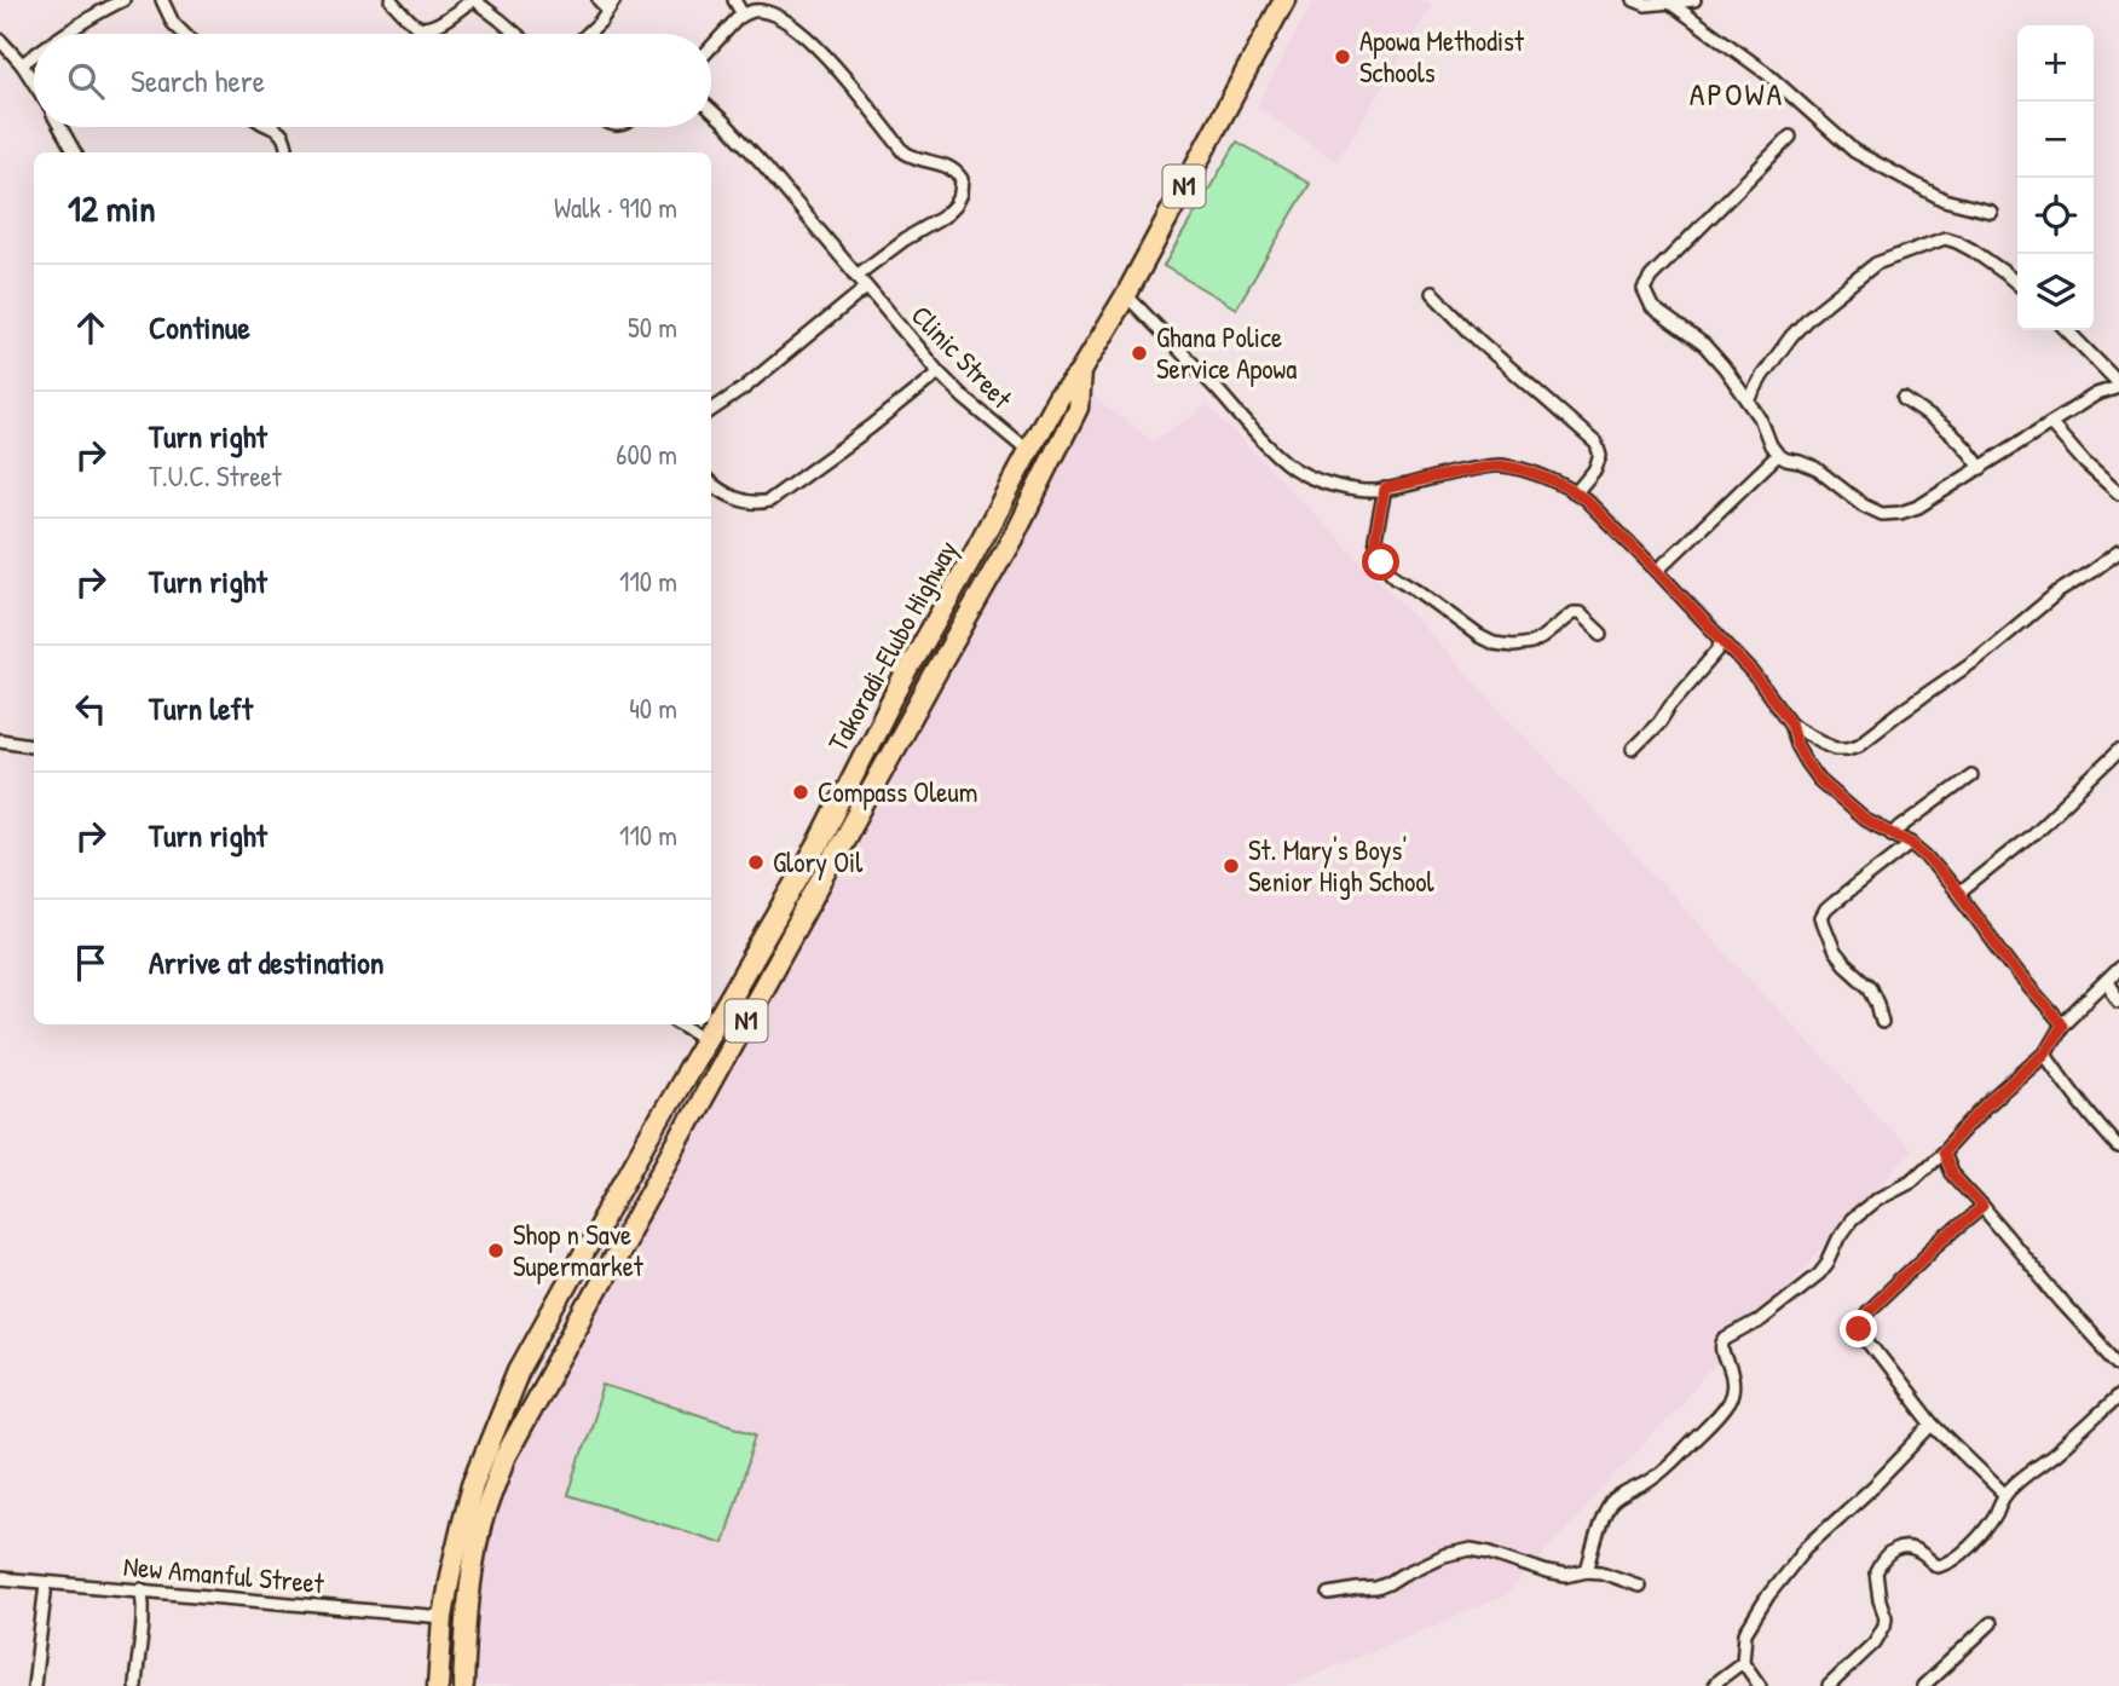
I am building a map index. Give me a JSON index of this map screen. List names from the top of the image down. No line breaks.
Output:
{"streets":{"highway":["N1","Takoradi-Elubo Highway"],"street":["Clinic Street","New Amanful Street"]},"crossings":[["Clinic Street","Takoradi-Elubo Highway"],["Takoradi-Elubo Highway","New Amanful Street"]],"districts":["APOWA"],"places":["Apowa Methodist Schools","Ghana Police Service Apowa","Compass Oleum","Glory Oil","St. Mary's Boys' Senior High School","Shop n Save Supermarket"],"page":{"map_buttons":["+","−"],"search":"Search here","heading":["12 min","Walk · 910 m"],"list":[["Continue","50 m"],["Turn right","T.U.C. Street","600 m"],["Turn right","110 m"],["Turn left","40 m"],["Turn right","110 m"],"Arrive at destination"]}}
